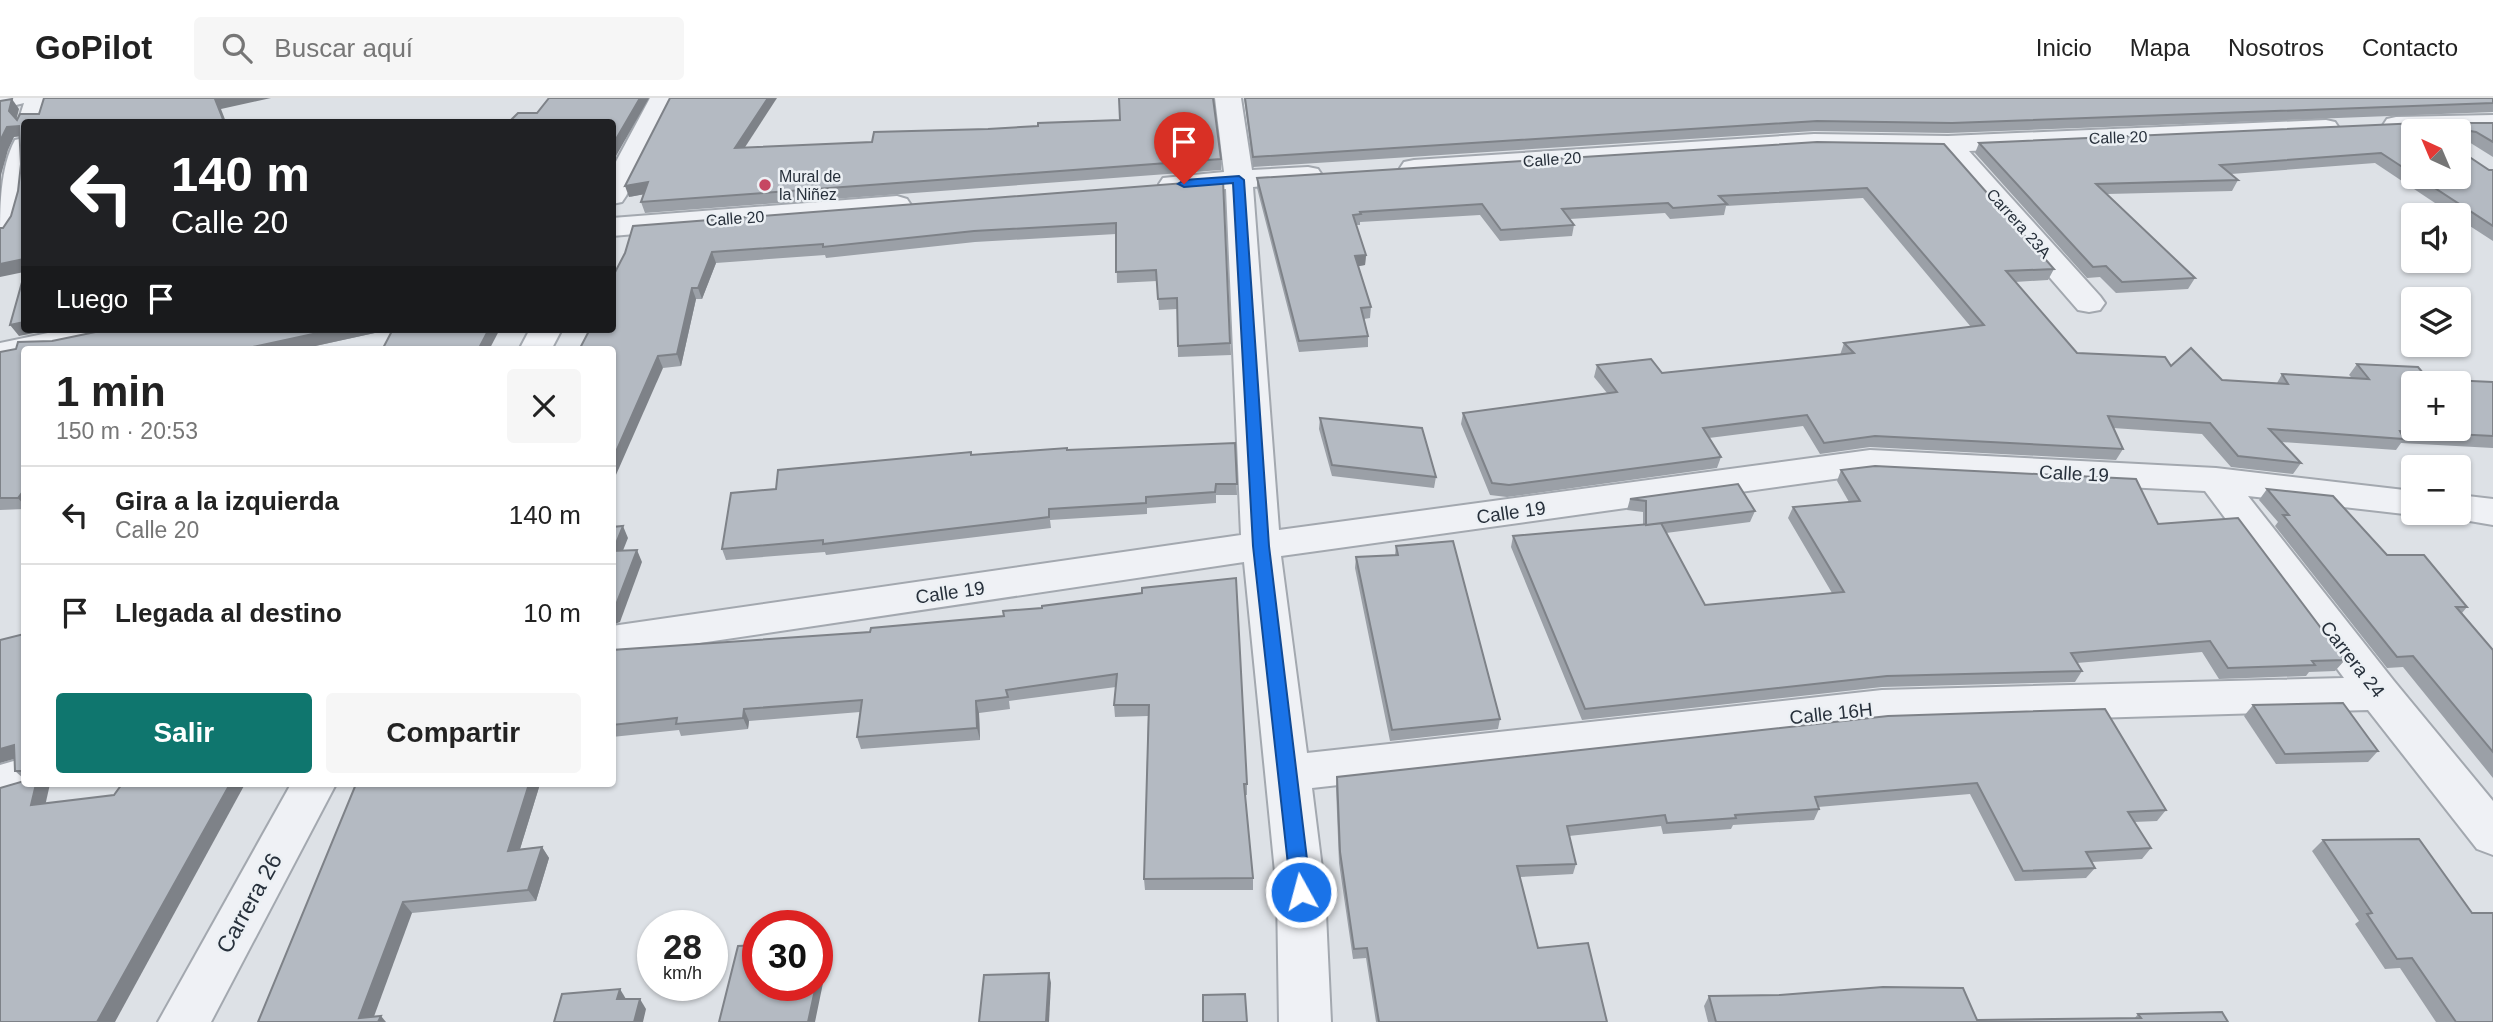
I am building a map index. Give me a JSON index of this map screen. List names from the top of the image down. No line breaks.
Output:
{"streets":{"street":["Calle 20","Carrera 23A","Calle 19","Carrera 24","Calle 16H","Carrera 26"]},"crossings":[["Calle 20","Carrera 23A"],["Calle 19","Carrera 24"],["Carrera 24","Calle 16H"]],"places":["Mural de la Niñez"],"north":"top left","page":{"header":"GoPilot","search":"Buscar aquí","nav":["Inicio","Mapa","Nosotros","Contacto"],"map_buttons":["+","−"],"turn":["140 m","Calle 20"],"then":"Luego","heading":["1 min","150 m · 20:53"],"list":[{"name":"Gira a la izquierda","note":"Calle 20","value":"140 m"},{"name":"Llegada al destino","value":"10 m"}],"buttons":["Salir","Compartir"],"speed":"28 km/h","limit":"30"}}
